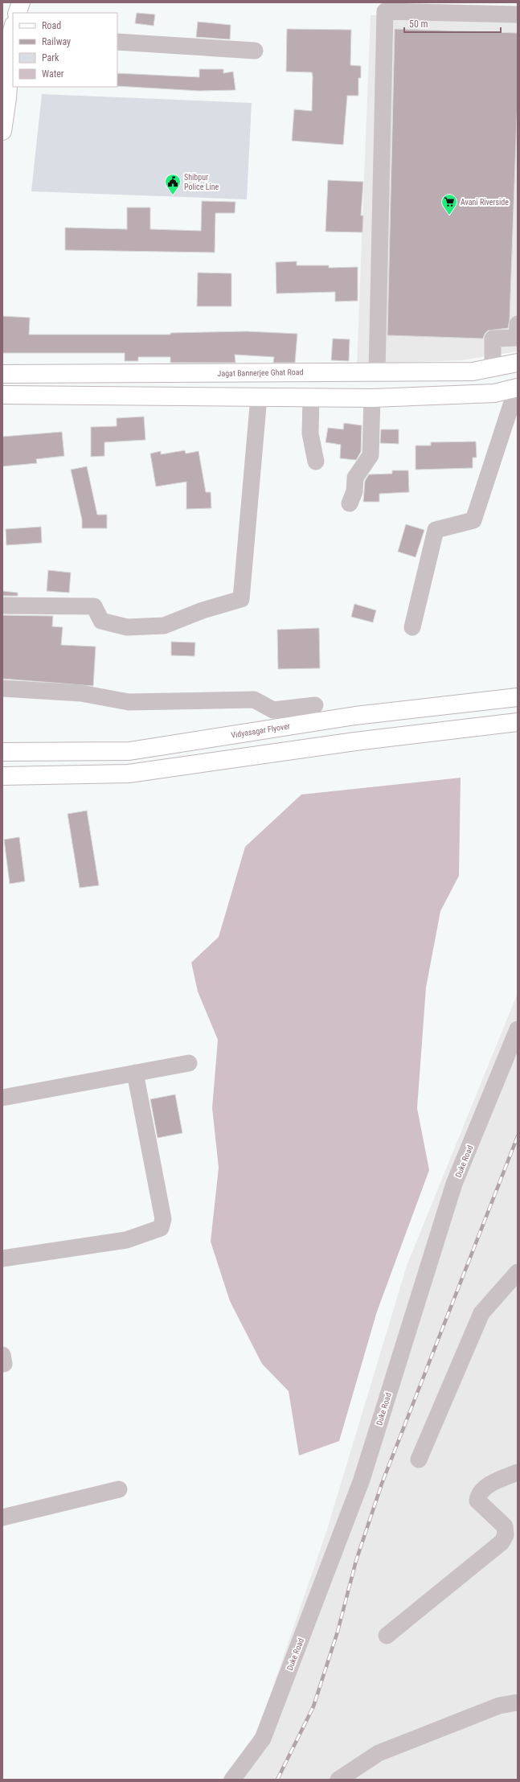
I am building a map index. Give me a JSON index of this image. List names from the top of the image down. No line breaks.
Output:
{"streets":{"main road":["Jagat Bannerjee Ghat Road","Vidyasagar Flyover"],"street":["Duke Road"]},"places":{"public building":["Shibpur Police Line"],"supermarket":["Avani Riverside"]},"legend":["Road","Railway","Park","Water"],"scale_bar":"50 m"}
